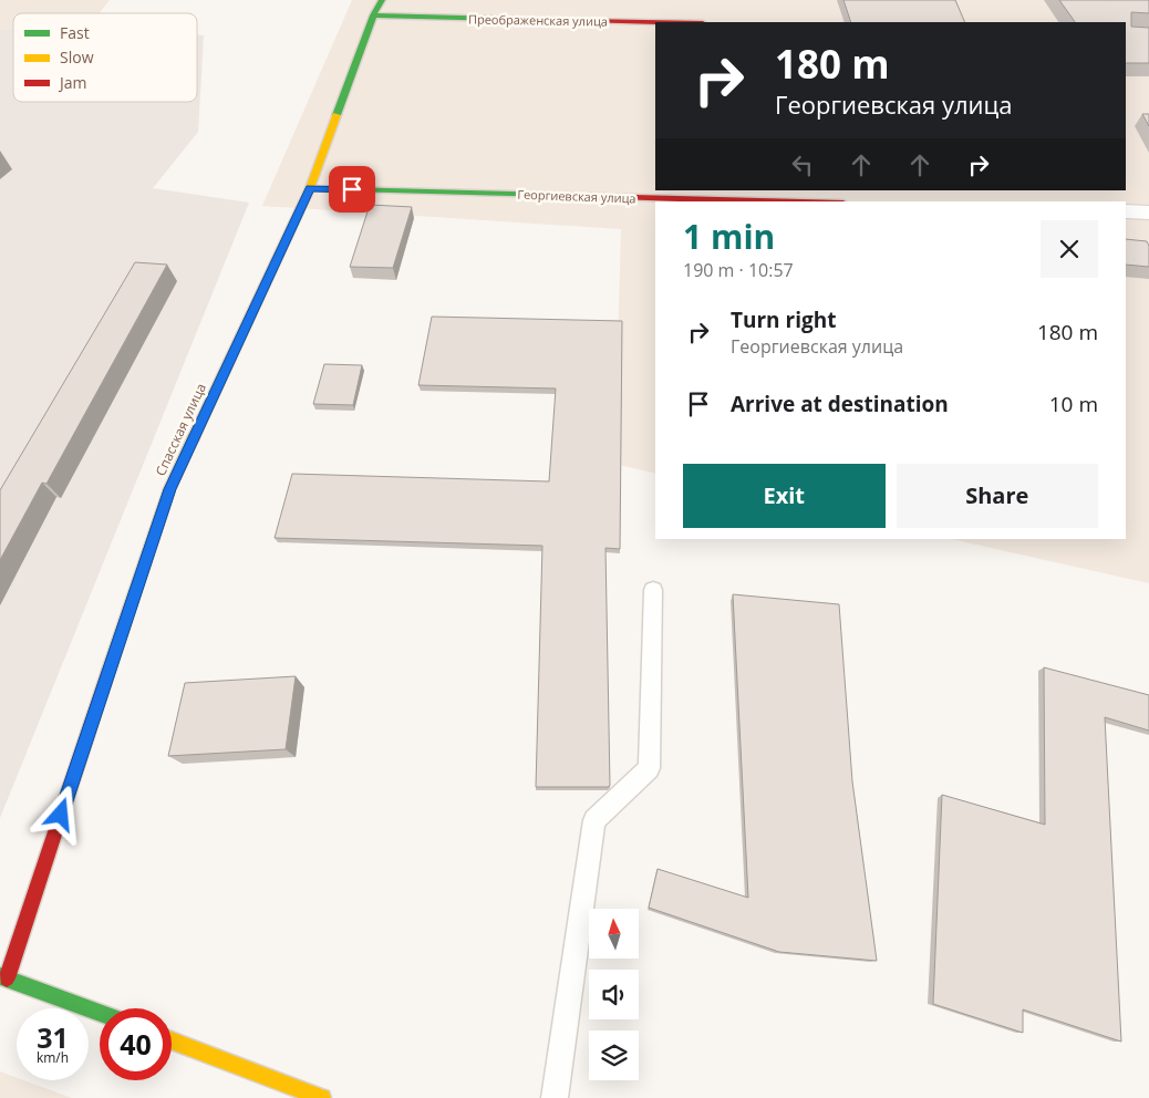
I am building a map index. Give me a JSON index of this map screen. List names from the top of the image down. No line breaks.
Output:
{"streets":{"street":["Преображенская улица","Георгиевская улица","Спасская улица"]},"crossings":[["Преображенская улица","Спасская улица"],["Георгиевская улица","Спасская улица"]],"legend":["Fast","Slow","Jam"],"north":"top","page":{"turn":["180 m","Георгиевская улица"],"heading":["1 min","190 m · 10:57"],"list":[{"name":"Turn right","note":"Георгиевская улица","value":"180 m"},{"name":"Arrive at destination","value":"10 m"}],"buttons":["Exit","Share"],"speed":"31 km/h","limit":"40"}}
